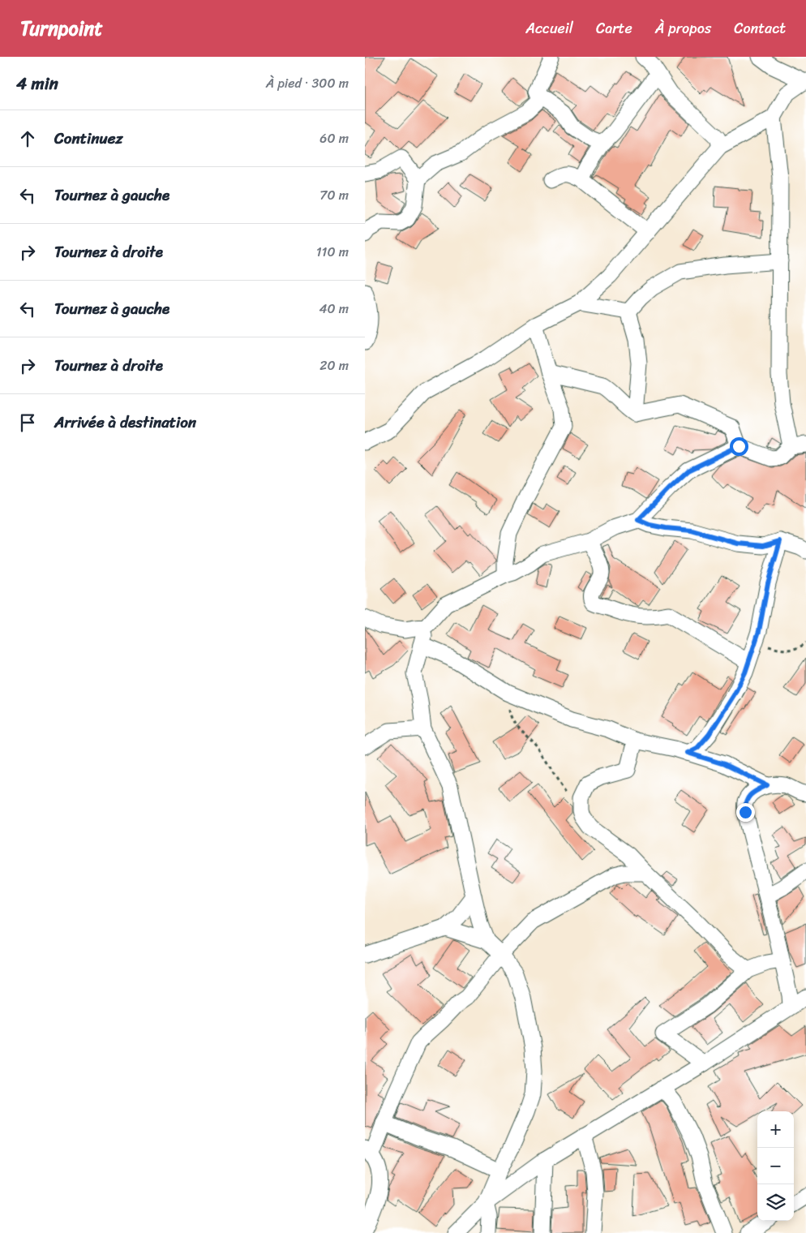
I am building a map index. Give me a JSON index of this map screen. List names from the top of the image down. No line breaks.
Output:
{"page":{"header":"Turnpoint","nav":["Accueil","Carte","À propos","Contact"],"heading":["4 min","À pied · 300 m"],"list":[["Continuez","60 m"],["Tournez à gauche","70 m"],["Tournez à droite","110 m"],["Tournez à gauche","40 m"],["Tournez à droite","20 m"],"Arrivée à destination"],"map_buttons":["+","−"]}}
